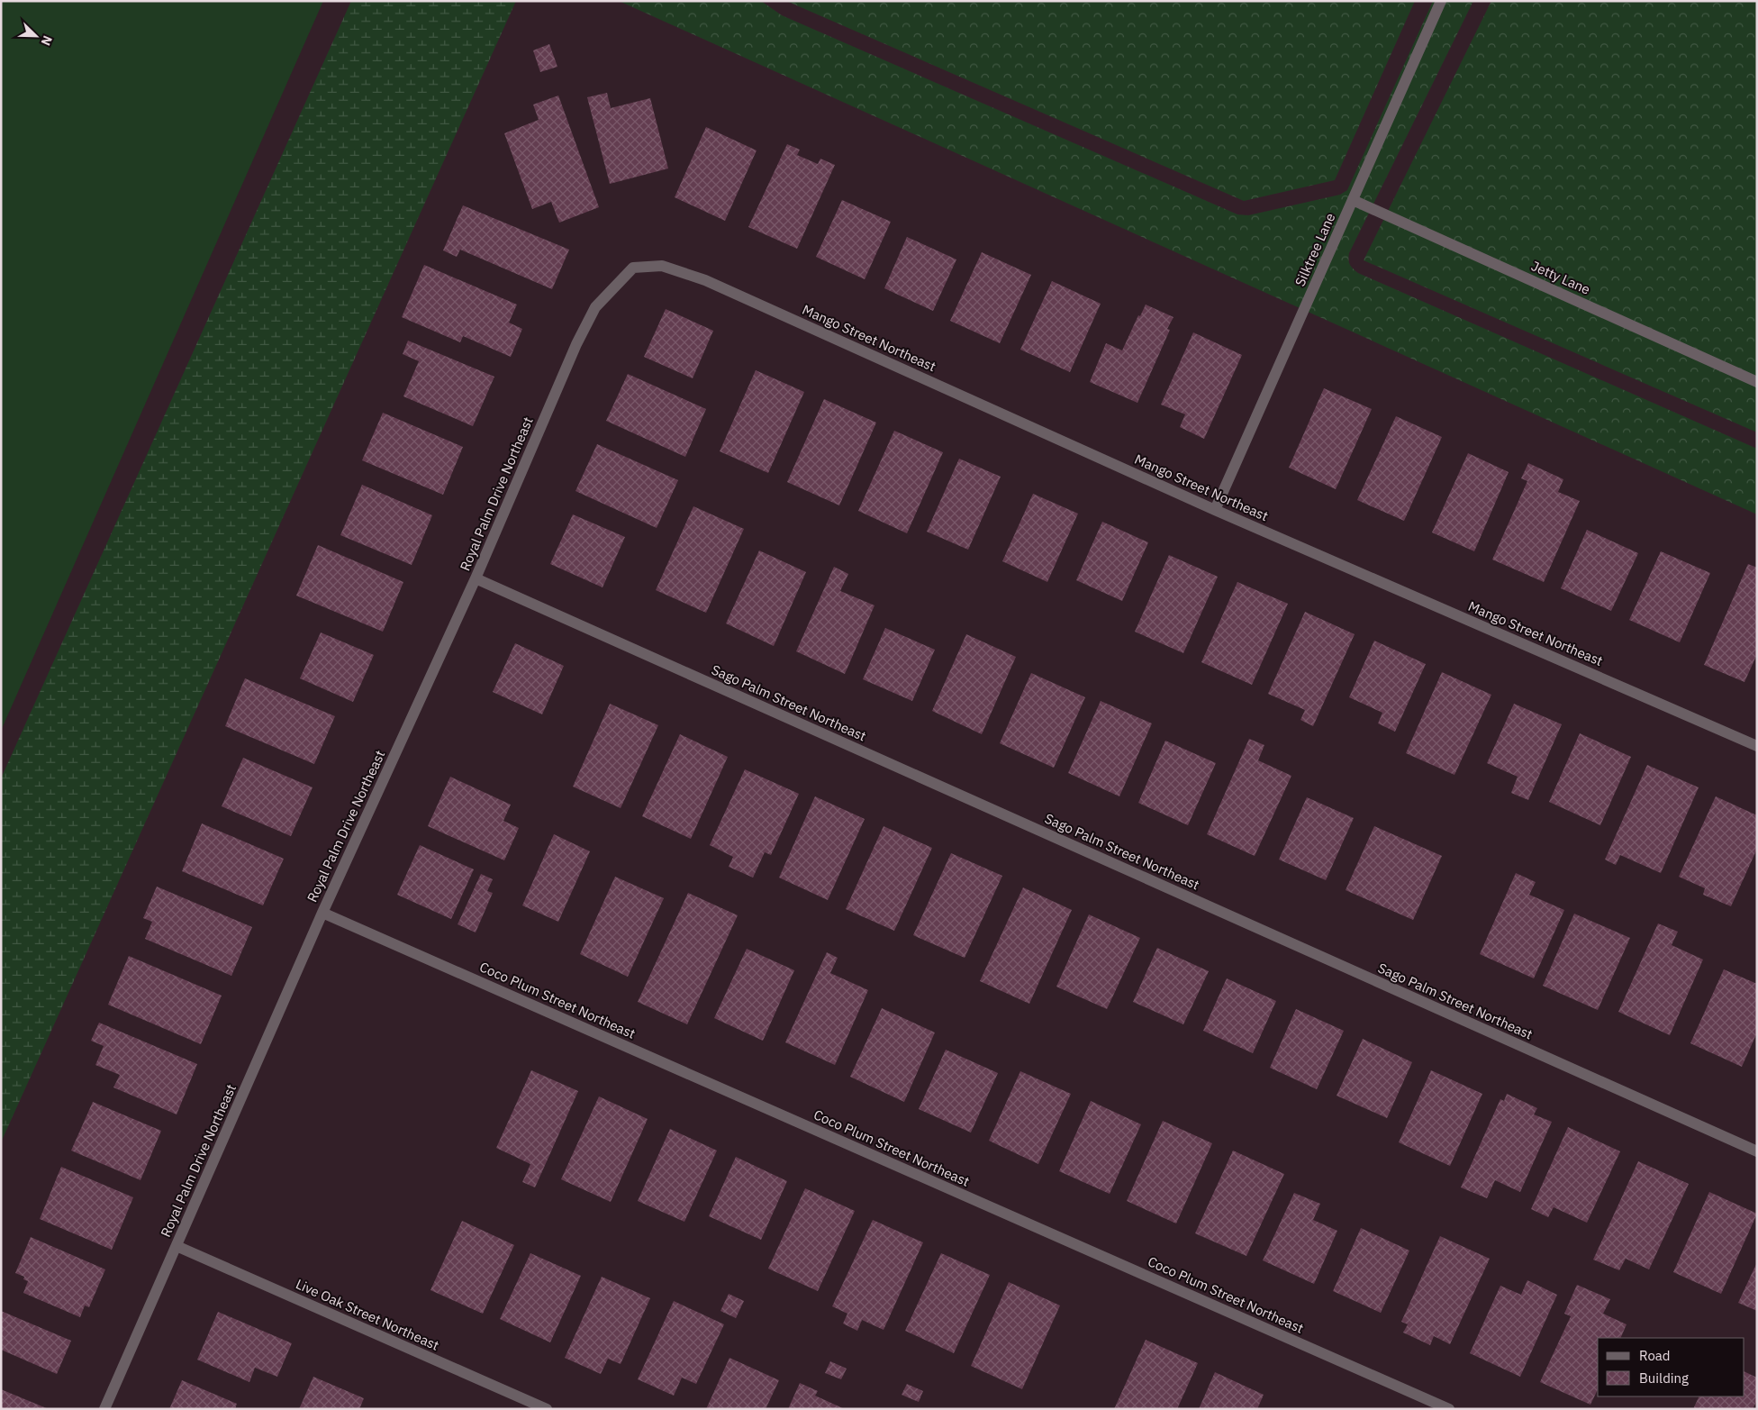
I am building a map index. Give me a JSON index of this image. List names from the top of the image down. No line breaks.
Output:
{"streets":{"street":["Silktree Lane","Jetty Lane","Mango Street Northeast","Royal Palm Drive Northeast","Sago Palm Street Northeast","Coco Plum Street Northeast","Live Oak Street Northeast"]},"crossings":[["Silktree Lane","Jetty Lane"],["Silktree Lane","Mango Street Northeast"],["Mango Street Northeast","Royal Palm Drive Northeast"],["Royal Palm Drive Northeast","Sago Palm Street Northeast"],["Royal Palm Drive Northeast","Coco Plum Street Northeast"],["Royal Palm Drive Northeast","Live Oak Street Northeast"]],"legend":["Road","Building"],"north":"bottom right"}
